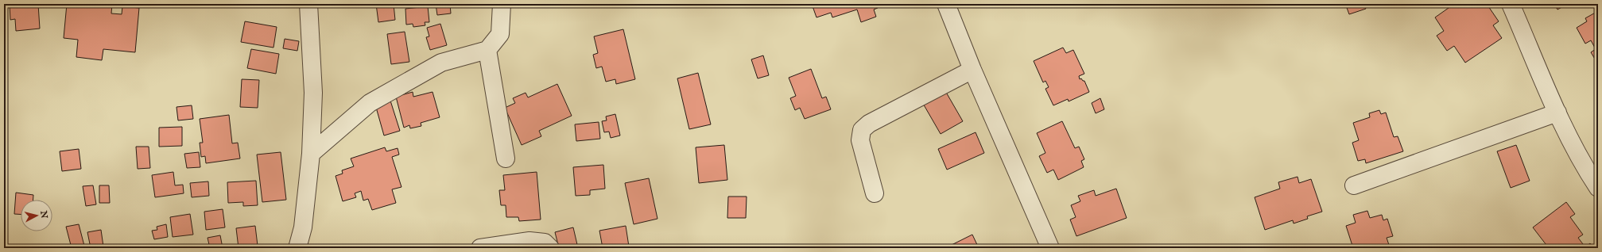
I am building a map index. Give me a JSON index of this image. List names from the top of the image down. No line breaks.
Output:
{"north":"right"}
